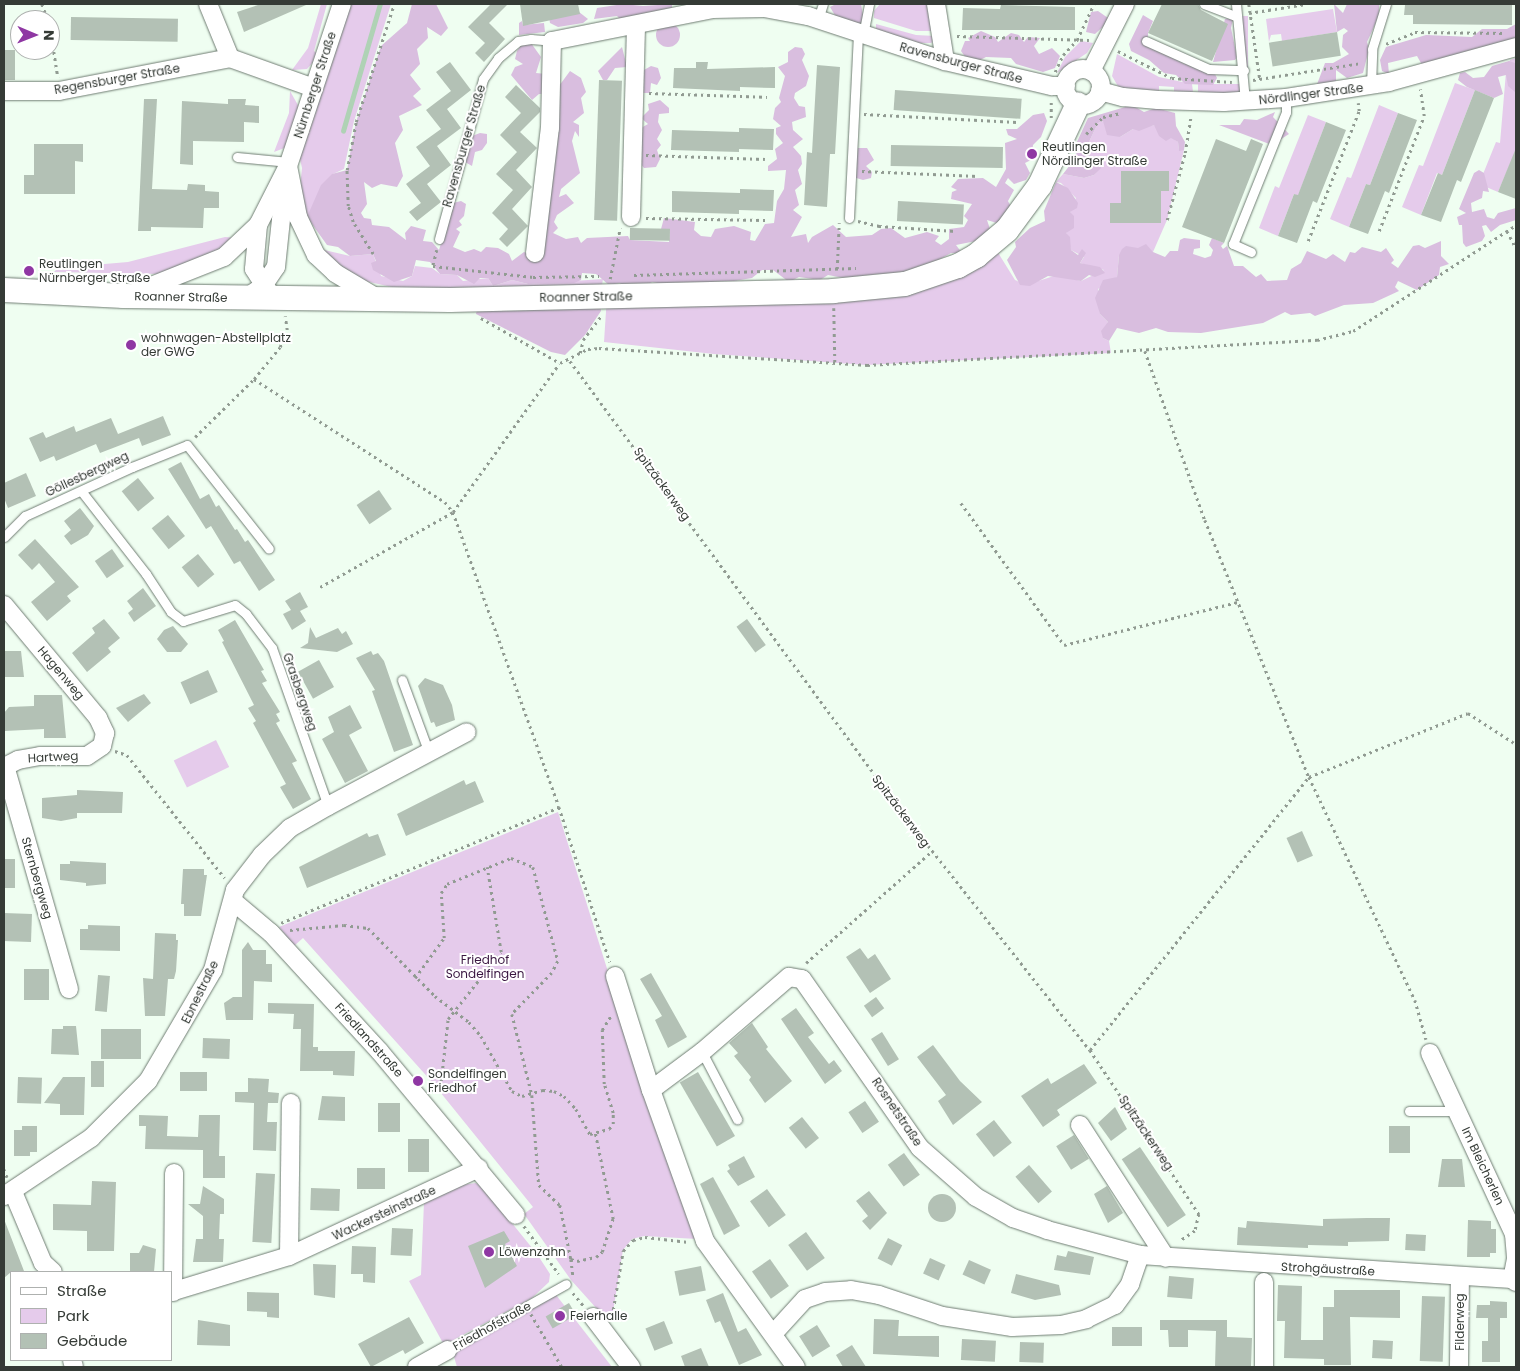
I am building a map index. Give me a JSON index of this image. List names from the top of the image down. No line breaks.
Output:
{"streets":{"street":["Ravensburger Straße","Regensburger Straße","Nürnberger Straße","Nördlinger Straße","Roanner Straße","Hagenweg","Hartweg","Sternbergweg","Ebnestraße","Friedlandstraße","Rosnetstraße","Im Bleicherlen","Wackersteinstraße","Strohgäustraße","Filderweg","Friedhofstraße"],"lane":["Göllesbergweg","Grasbergweg"],"path":["Spitzäckerweg"]},"crossings":[["Ravensburger Straße","Nördlinger Straße"],["Ravensburger Straße","Roanner Straße"],["Nürnberger Straße","Roanner Straße"],["Nördlinger Straße","Roanner Straße"],["Göllesbergweg","Grasbergweg"],["Spitzäckerweg","Strohgäustraße"],["Hagenweg","Hartweg"],["Grasbergweg","Ebnestraße"],["Hartweg","Sternbergweg"],["Ebnestraße","Friedlandstraße"],["Friedlandstraße","Wackersteinstraße"],["Rosnetstraße","Strohgäustraße"],["Im Bleicherlen","Strohgäustraße"],["Strohgäustraße","Filderweg"]],"parks":["Friedhof Sondelfingen"],"places":["Reutlingen Nördlinger Straße","Reutlingen Nürnberger Straße","wohnwagen-Abstellplatz der GWG","Sondelfingen Friedhof","Löwenzahn","Feierhalle"],"legend":["Straße","Park","Gebäude"],"north":"right"}
